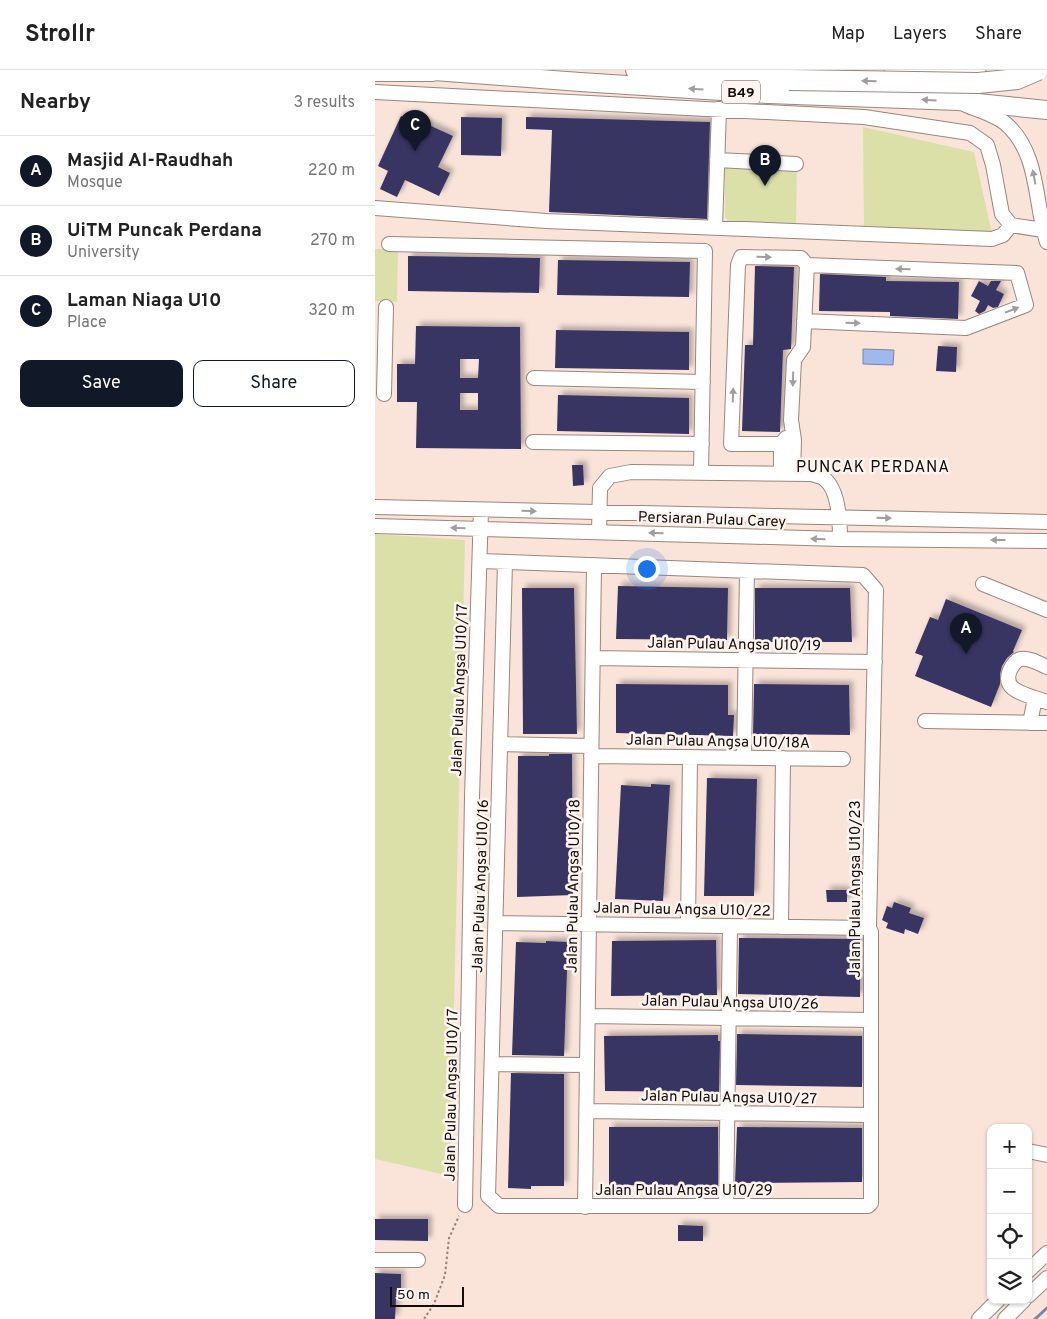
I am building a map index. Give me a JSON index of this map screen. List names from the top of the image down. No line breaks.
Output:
{"streets":{"main road":["B49"],"street":["Persiaran Pulau Carey","Jalan Pulau Angsa U10/19","Jalan Pulau Angsa U10/17","Jalan Pulau Angsa U10/18A","Jalan Pulau Angsa U10/16","Jalan Pulau Angsa U10/18","Jalan Pulau Angsa U10/23","Jalan Pulau Angsa U10/22","Jalan Pulau Angsa U10/26","Jalan Pulau Angsa U10/27","Jalan Pulau Angsa U10/29"]},"crossings":[["Persiaran Pulau Carey","Jalan Pulau Angsa U10/17"],["Jalan Pulau Angsa U10/19","Jalan Pulau Angsa U10/18"],["Jalan Pulau Angsa U10/19","Jalan Pulau Angsa U10/23"],["Jalan Pulau Angsa U10/18A","Jalan Pulau Angsa U10/16"],["Jalan Pulau Angsa U10/18A","Jalan Pulau Angsa U10/18"],["Jalan Pulau Angsa U10/16","Jalan Pulau Angsa U10/22"],["Jalan Pulau Angsa U10/16","Jalan Pulau Angsa U10/29"],["Jalan Pulau Angsa U10/18","Jalan Pulau Angsa U10/22"],["Jalan Pulau Angsa U10/18","Jalan Pulau Angsa U10/26"],["Jalan Pulau Angsa U10/18","Jalan Pulau Angsa U10/27"],["Jalan Pulau Angsa U10/18","Jalan Pulau Angsa U10/29"],["Jalan Pulau Angsa U10/23","Jalan Pulau Angsa U10/22"],["Jalan Pulau Angsa U10/23","Jalan Pulau Angsa U10/26"],["Jalan Pulau Angsa U10/23","Jalan Pulau Angsa U10/27"],["Jalan Pulau Angsa U10/23","Jalan Pulau Angsa U10/29"]],"districts":["PUNCAK PERDANA"],"scale_bar":"50 m","page":{"header":"Strollr","nav":["Map","Layers","Share"],"heading":["Nearby","3 results"],"pins":["C","B","A"],"list":[{"mark":"A","name":"Masjid Al-Raudhah","note":"Mosque","value":"220 m"},{"mark":"B","name":"UiTM Puncak Perdana","note":"University","value":"270 m"},{"mark":"C","name":"Laman Niaga U10","note":"Place","value":"320 m"}],"buttons":["Save","Share"],"map_buttons":["+","−"],"scale":"50 m"}}
